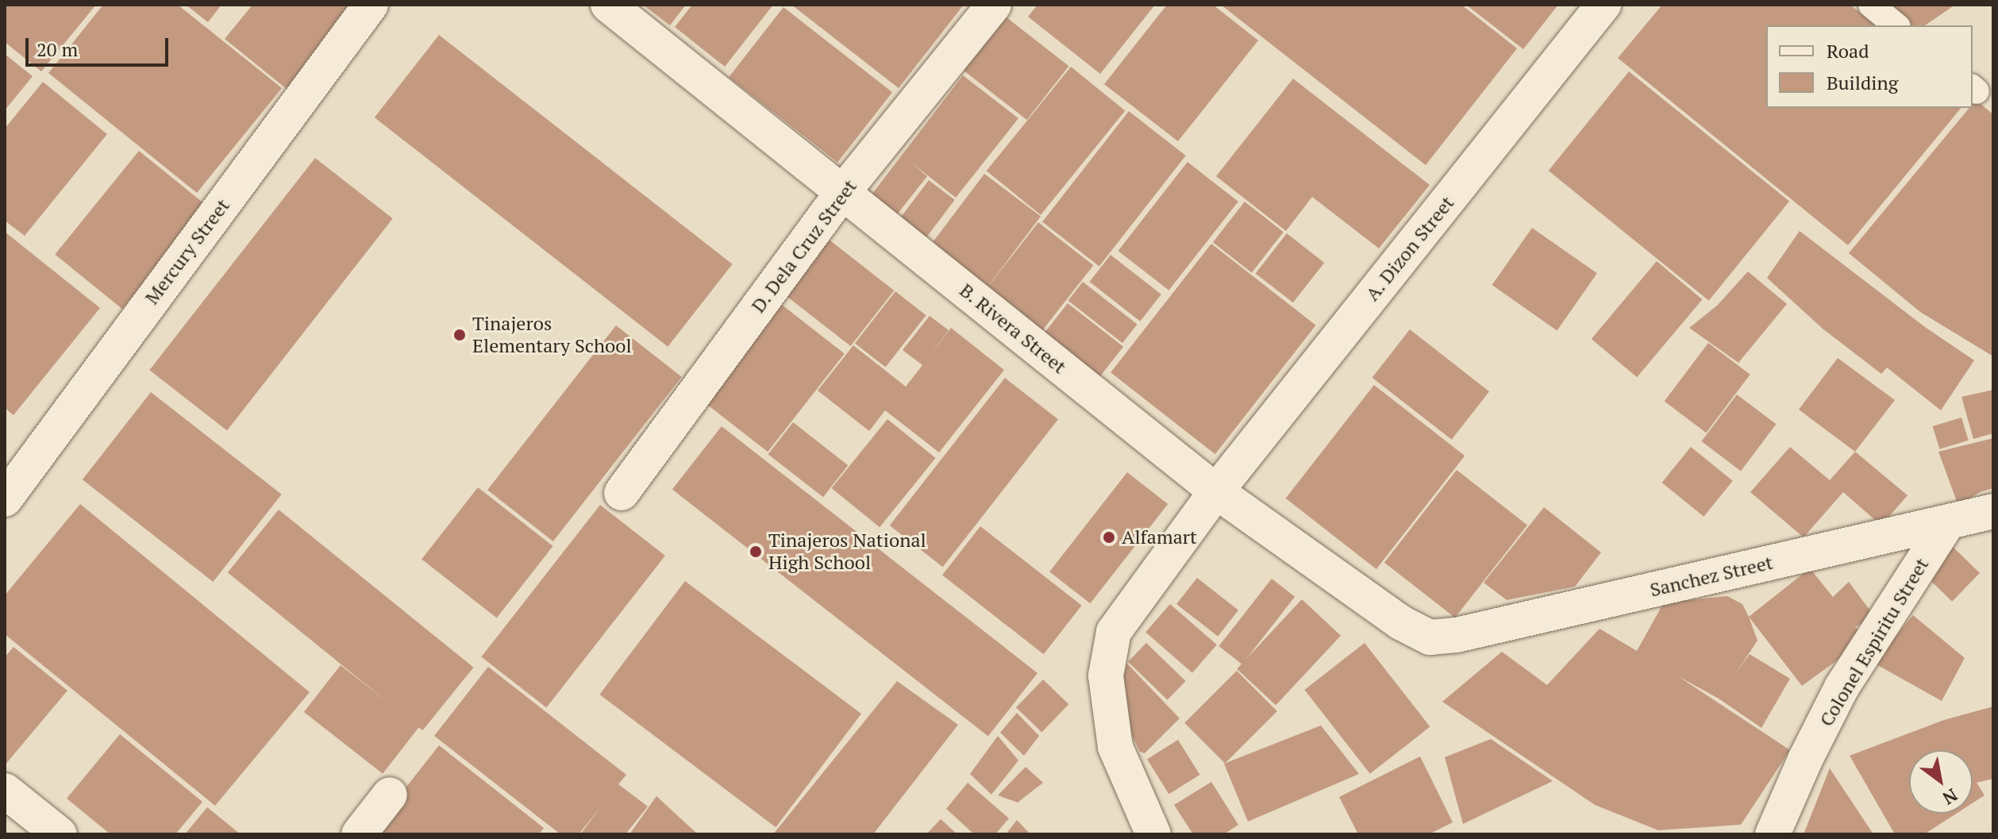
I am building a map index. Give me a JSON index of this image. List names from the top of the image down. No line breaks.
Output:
{"streets":{"street":["D. Dela Cruz Street","A. Dizon Street","Mercury Street","B. Rivera Street","Sanchez Street","Colonel Espiritu Street"]},"crossings":[["D. Dela Cruz Street","B. Rivera Street"],["A. Dizon Street","B. Rivera Street"],["B. Rivera Street","Sanchez Street"],["Sanchez Street","Colonel Espiritu Street"]],"places":["Tinajeros Elementary School","Alfamart","Tinajeros National High School"],"legend":["Road","Building"],"scale_bar":"20 m","north":"bottom right"}
